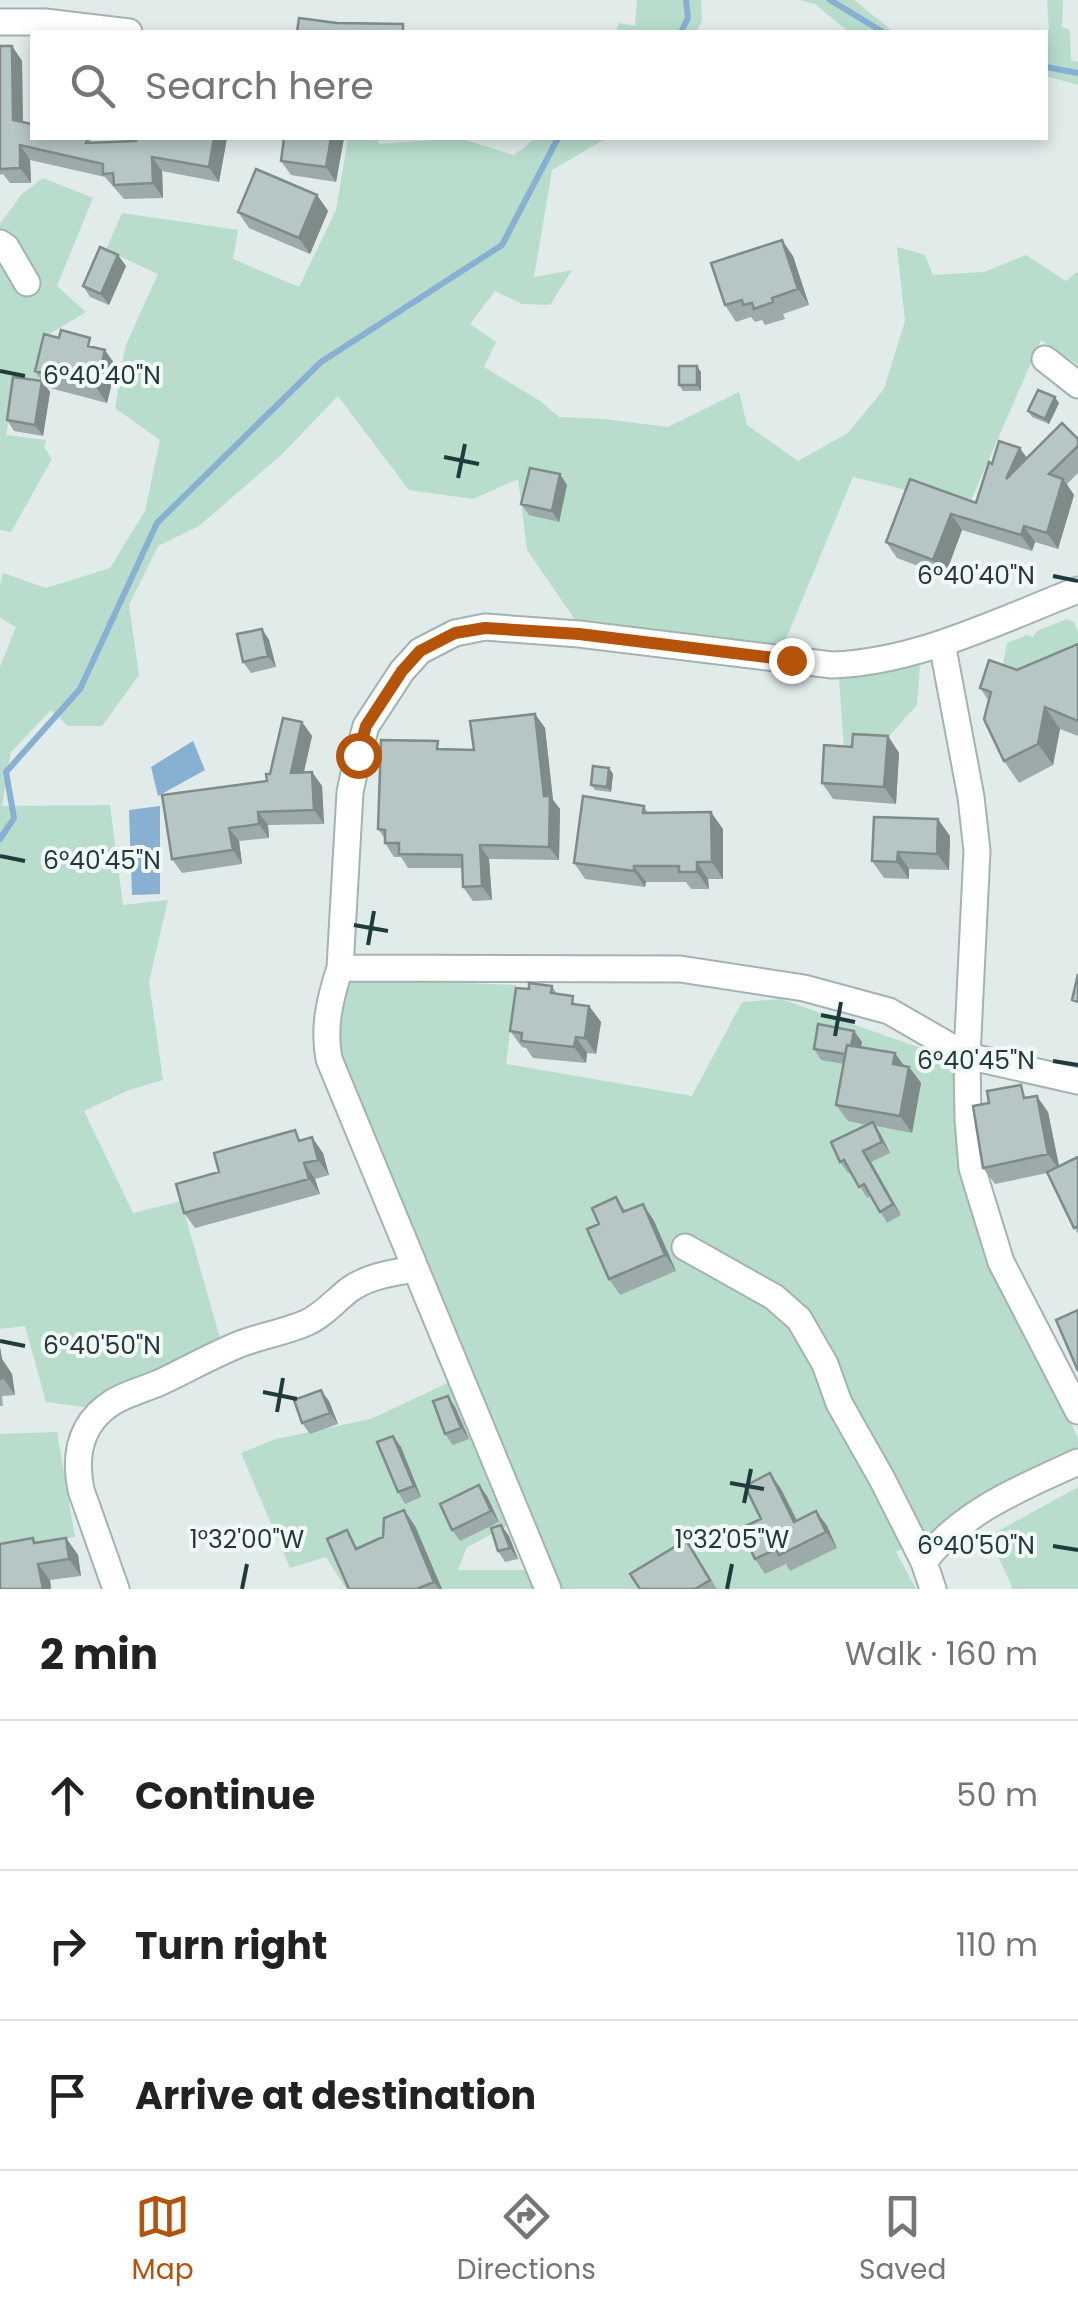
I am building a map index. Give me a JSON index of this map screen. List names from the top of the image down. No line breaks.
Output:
{"page":{"search":"Search here","heading":["2 min","Walk · 160 m"],"list":[["Continue","50 m"],["Turn right","110 m"],"Arrive at destination"],"nav":["Map","Directions","Saved"]},"coordinates":["6°40'40\"N","6°40'45\"N","6°40'50\"N","1°32'00\"W","1°32'05\"W"]}
